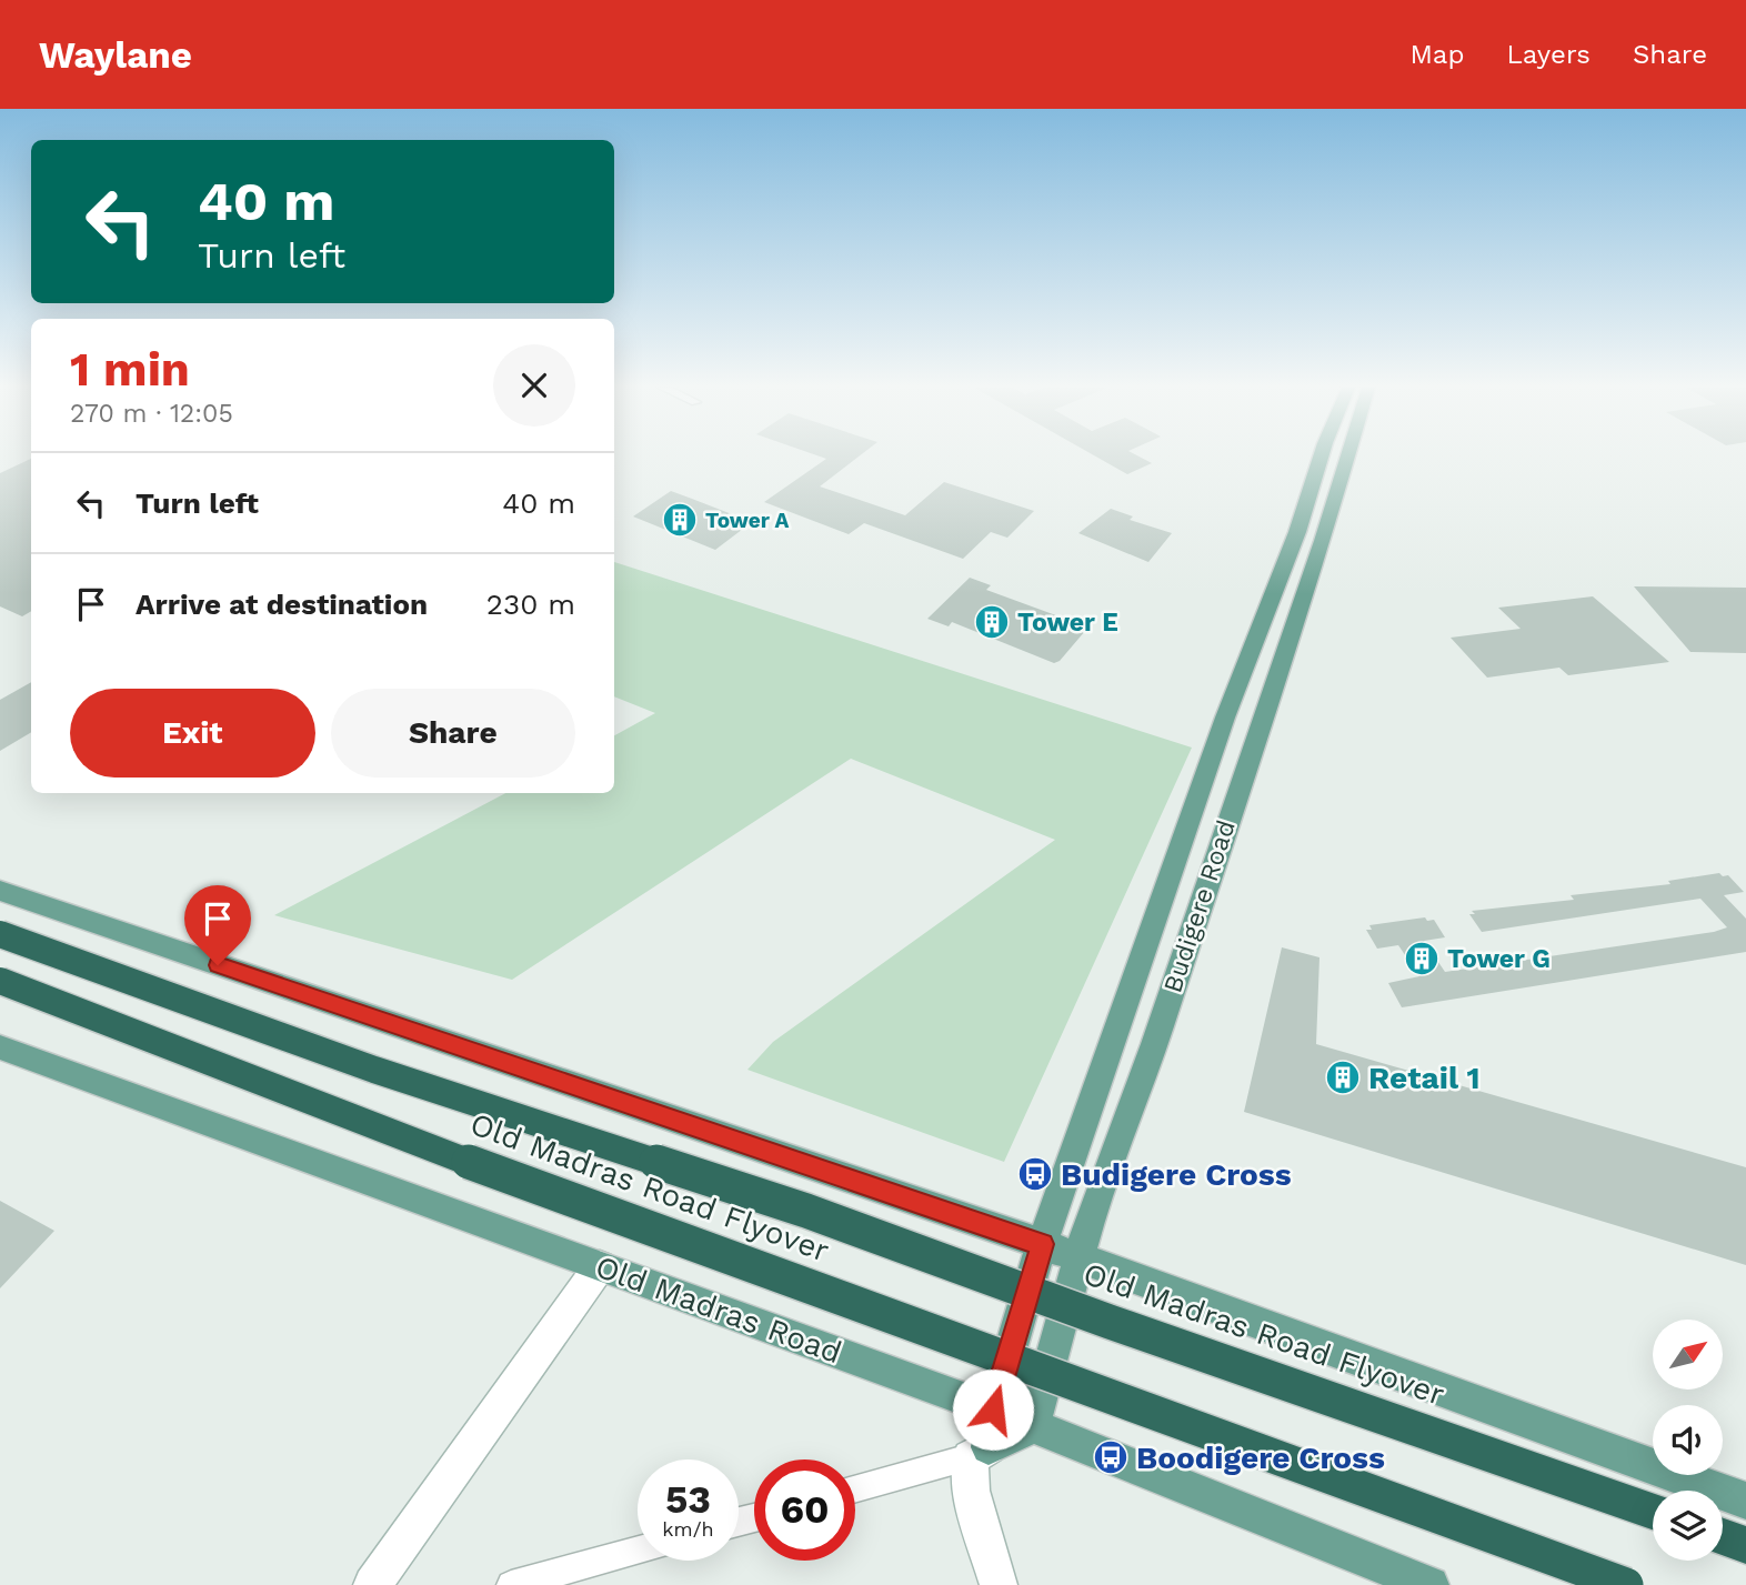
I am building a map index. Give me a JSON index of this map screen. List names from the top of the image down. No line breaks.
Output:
{"streets":{"highway":["Old Madras Road Flyover"],"main road":["Budigere Road","Old Madras Road"]},"crossings":[["Budigere Road","Old Madras Road"]],"places":{"building":["Tower A","Tower E","Tower G","Retail 1"],"bus stop":["Budigere Cross","Boodigere Cross"]},"north":"top right","page":{"header":"Waylane","nav":["Map","Layers","Share"],"turn":["40 m","Turn left"],"heading":["1 min","270 m · 12:05"],"list":[{"name":"Turn left","value":"40 m"},{"name":"Arrive at destination","value":"230 m"}],"buttons":["Exit","Share"],"speed":"53 km/h","limit":"60"}}
